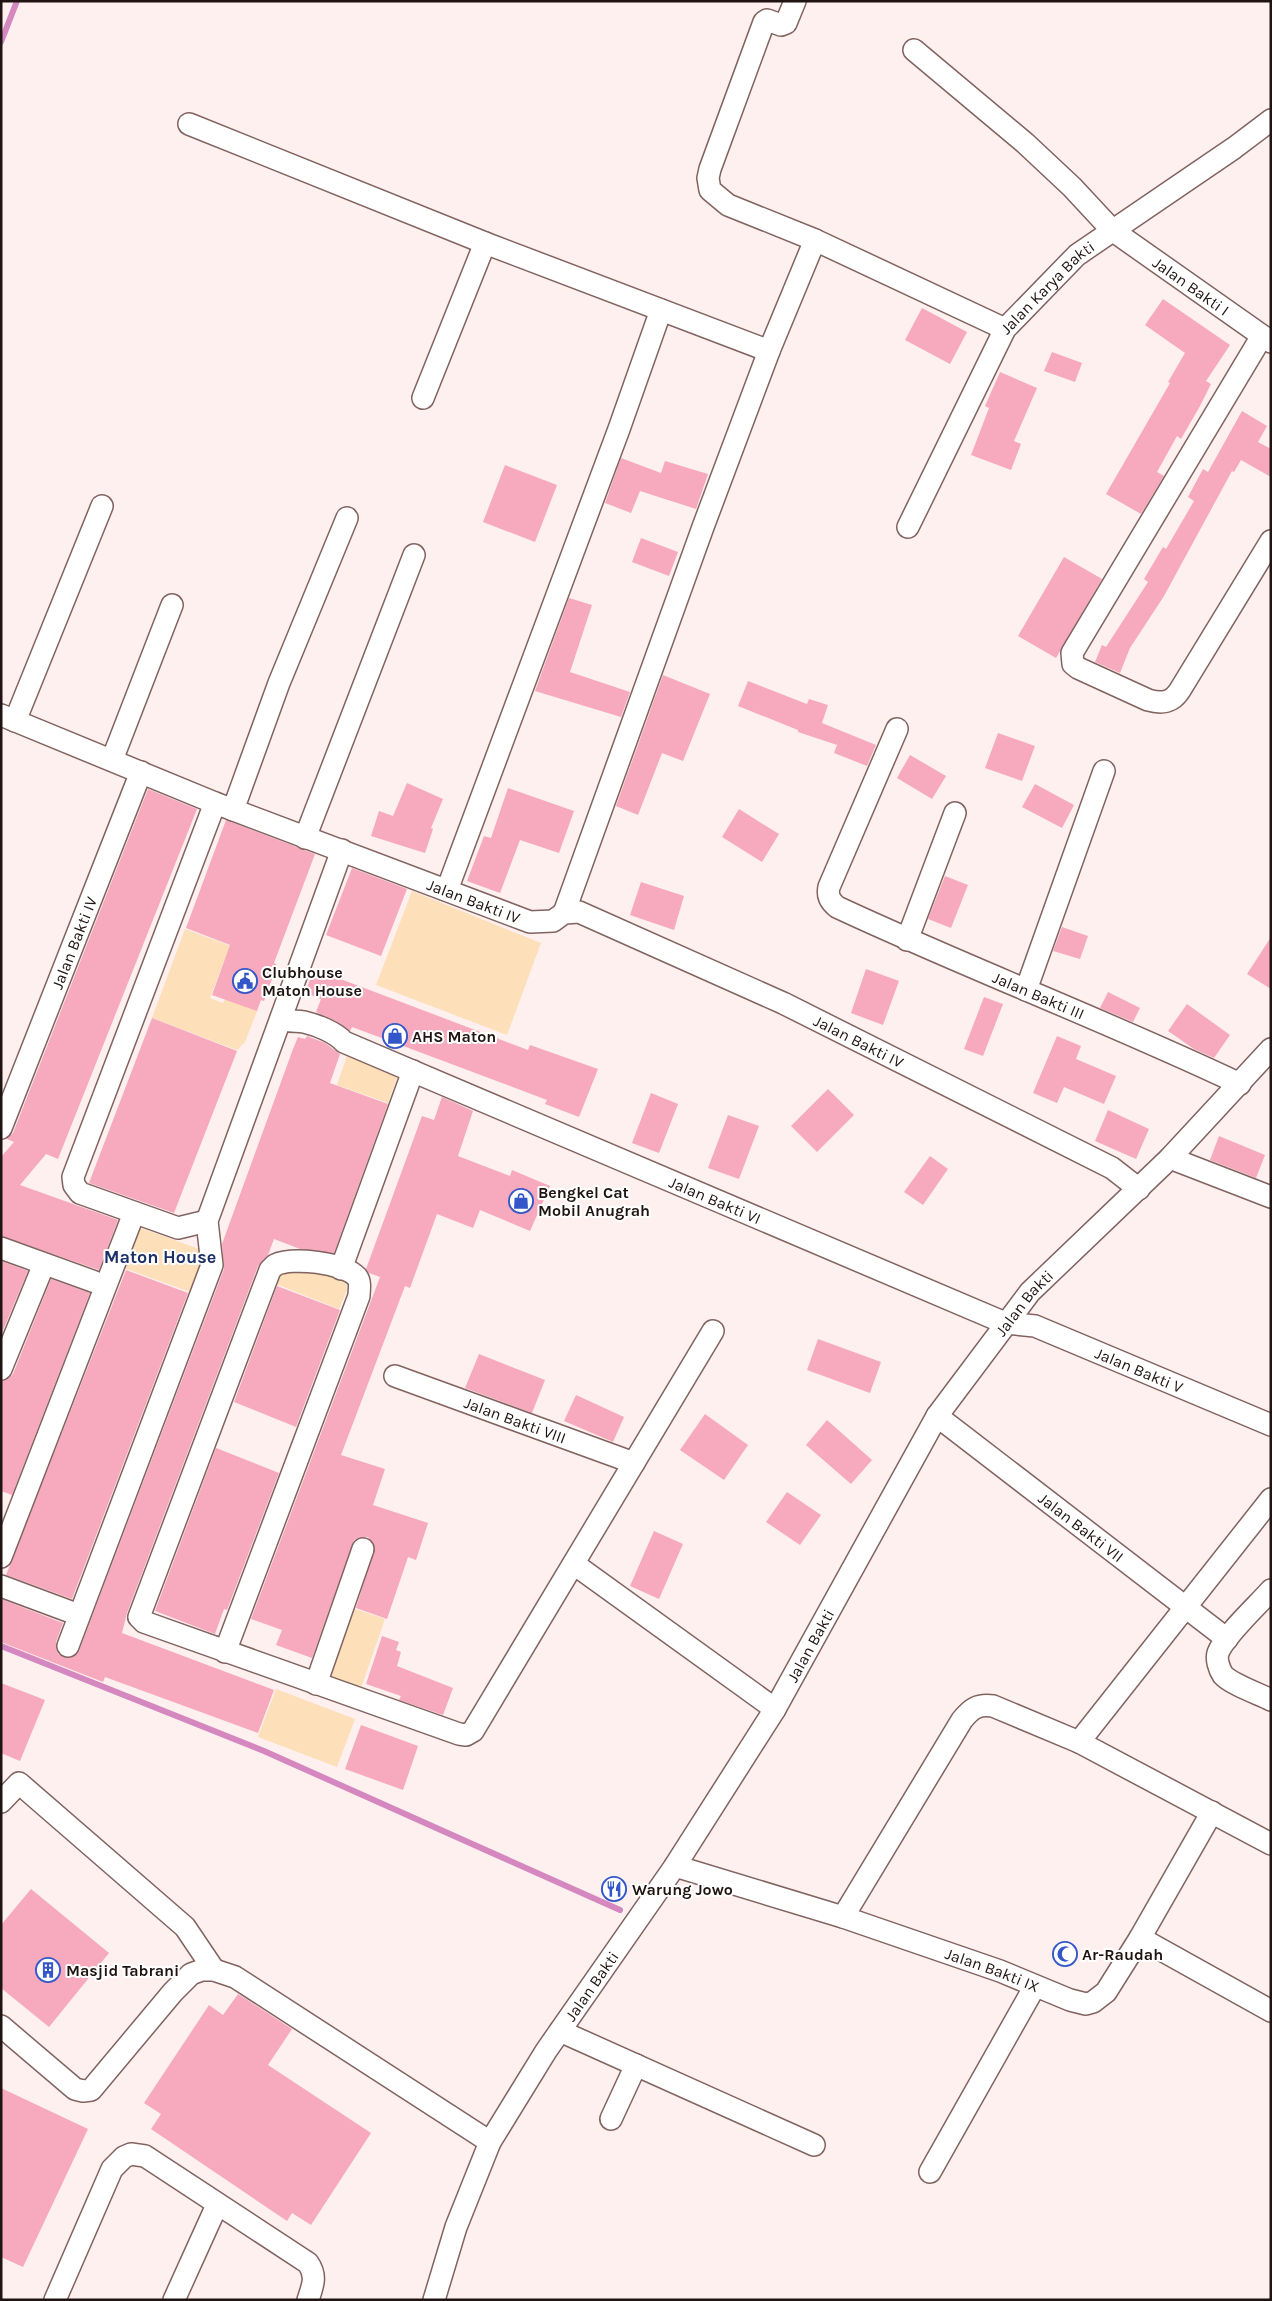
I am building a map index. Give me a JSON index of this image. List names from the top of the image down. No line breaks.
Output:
{"streets":{"street":["Jalan Bakti I","Jalan Karya Bakti","Jalan Bakti IV","Jalan Bakti III","Jalan Bakti VI","Jalan Bakti","Jalan Bakti V","Jalan Bakti VIII","Jalan Bakti VII","Jalan Bakti IX"]},"crossings":[["Jalan Bakti I","Jalan Karya Bakti"],["Jalan Bakti IV","Jalan Bakti"],["Jalan Bakti III","Jalan Bakti"],["Jalan Bakti VI","Jalan Bakti"],["Jalan Bakti VI","Jalan Bakti V"],["Jalan Bakti","Jalan Bakti V"],["Jalan Bakti","Jalan Bakti VII"],["Jalan Bakti","Jalan Bakti IX"]],"districts":["Maton House"],"places":{"public building":["Clubhouse Maton House"],"shop":["AHS Maton","Bengkel Cat Mobil Anugrah"],"restaurant":["Warung Jowo"],"mosque":["Ar-Raudah"],"building":["Masjid Tabrani"]}}
